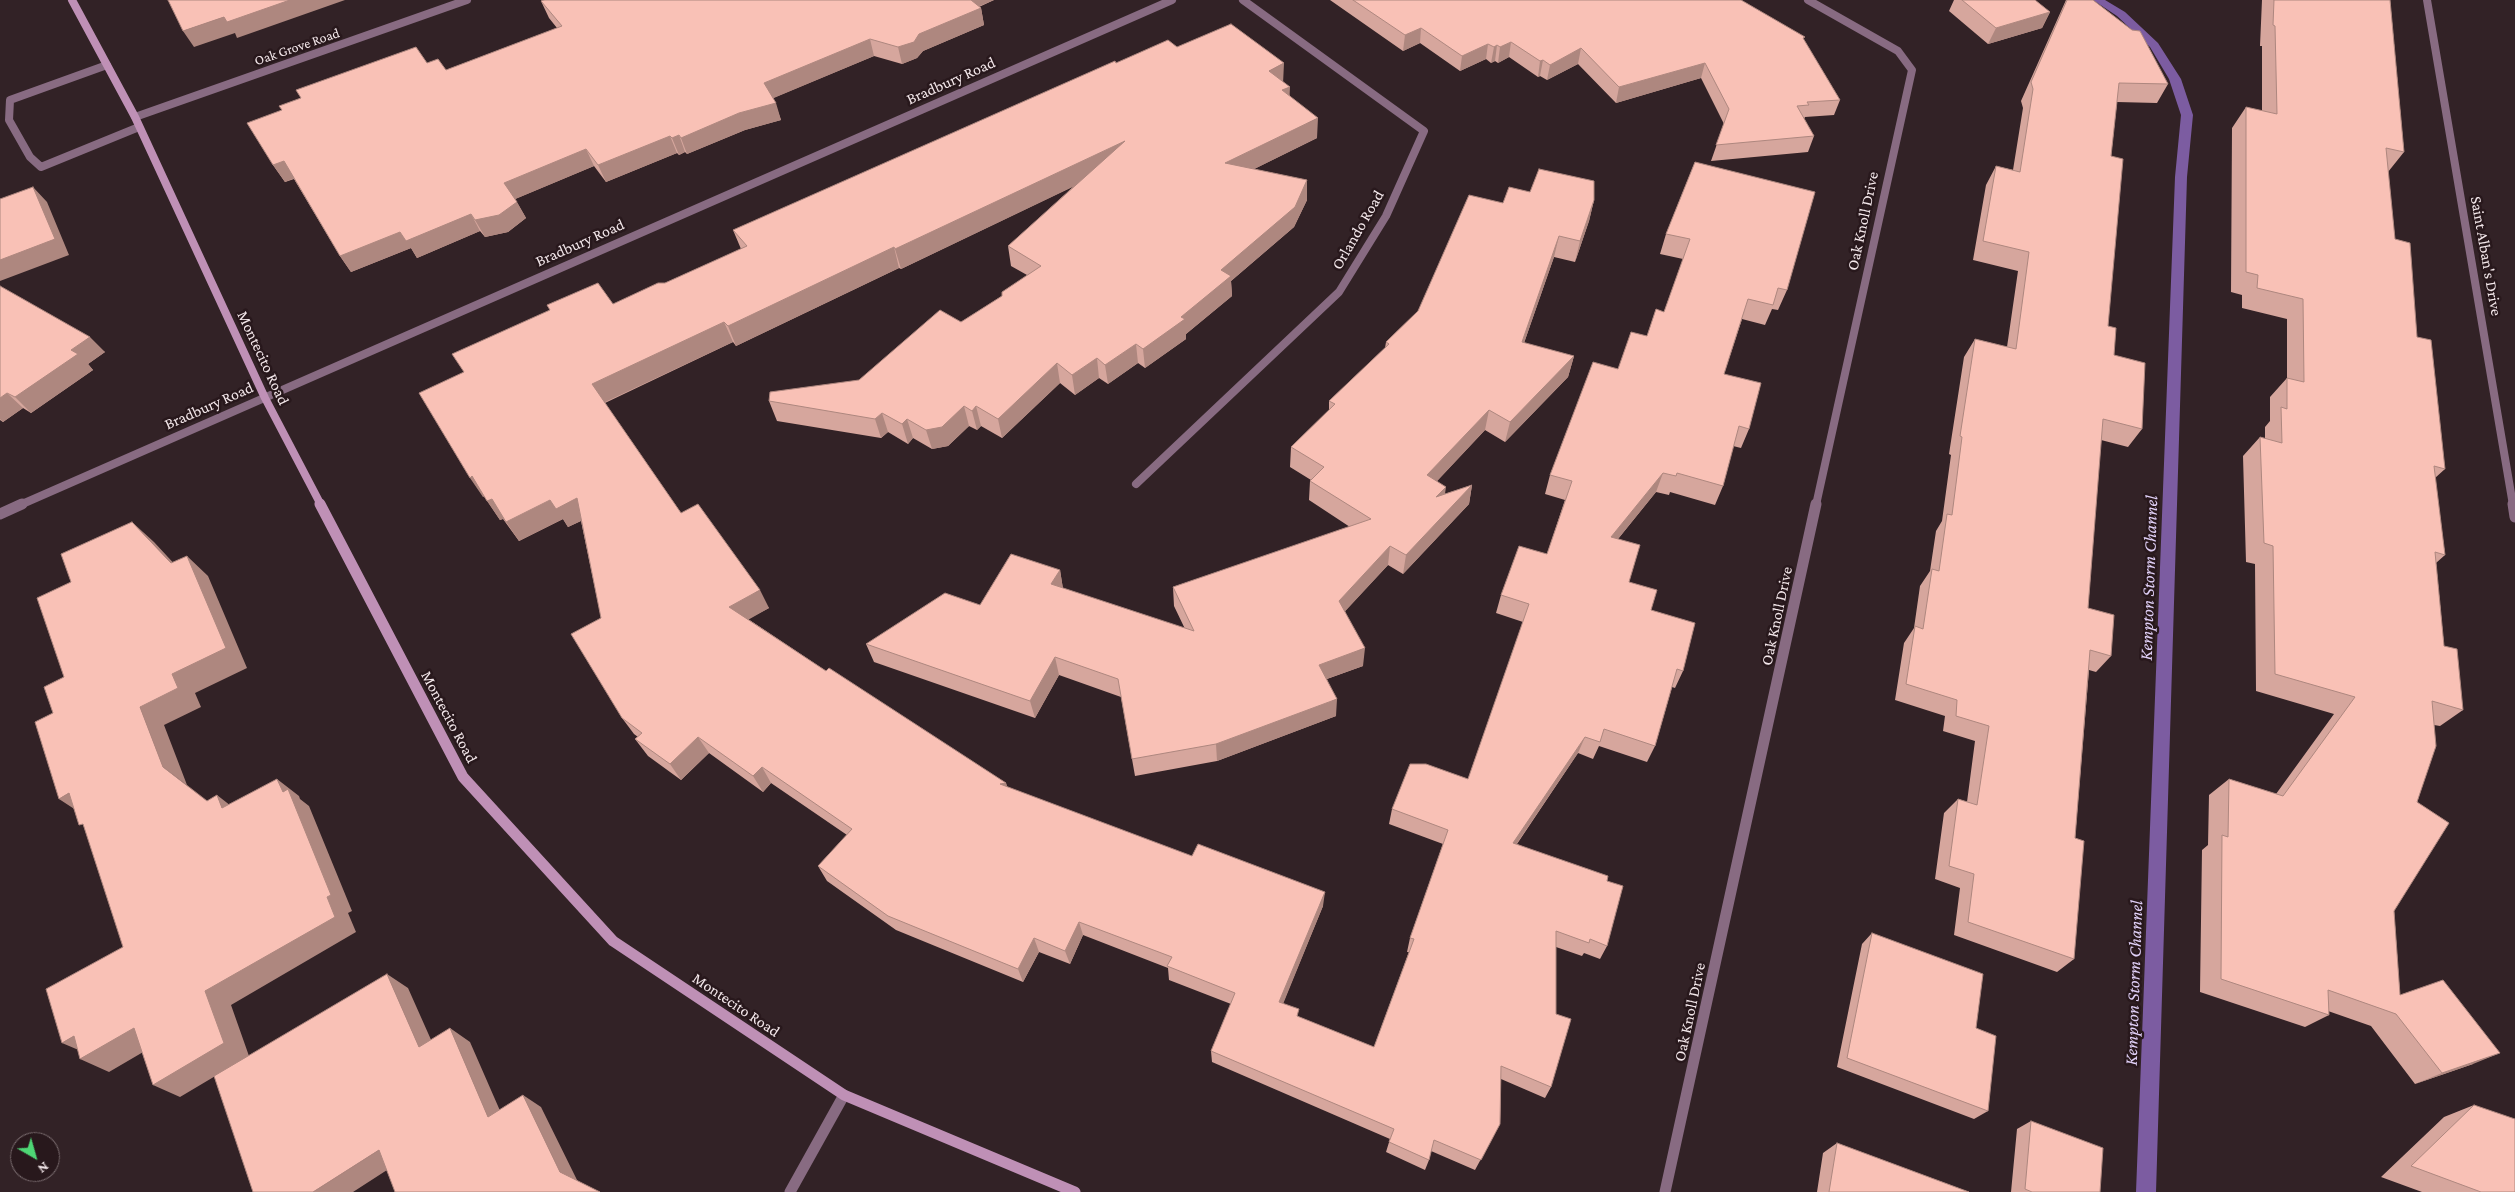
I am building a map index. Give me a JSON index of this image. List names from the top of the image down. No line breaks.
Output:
{"streets":{"street":["Oak Grove Road","Bradbury Road","Oak Knoll Drive","Orlando Road","Saint Alban's Drive","Montecito Road"]},"crossings":[["Oak Grove Road","Montecito Road"],["Bradbury Road","Montecito Road"]],"water":["Kempton Storm Channel"],"north":"bottom right"}
